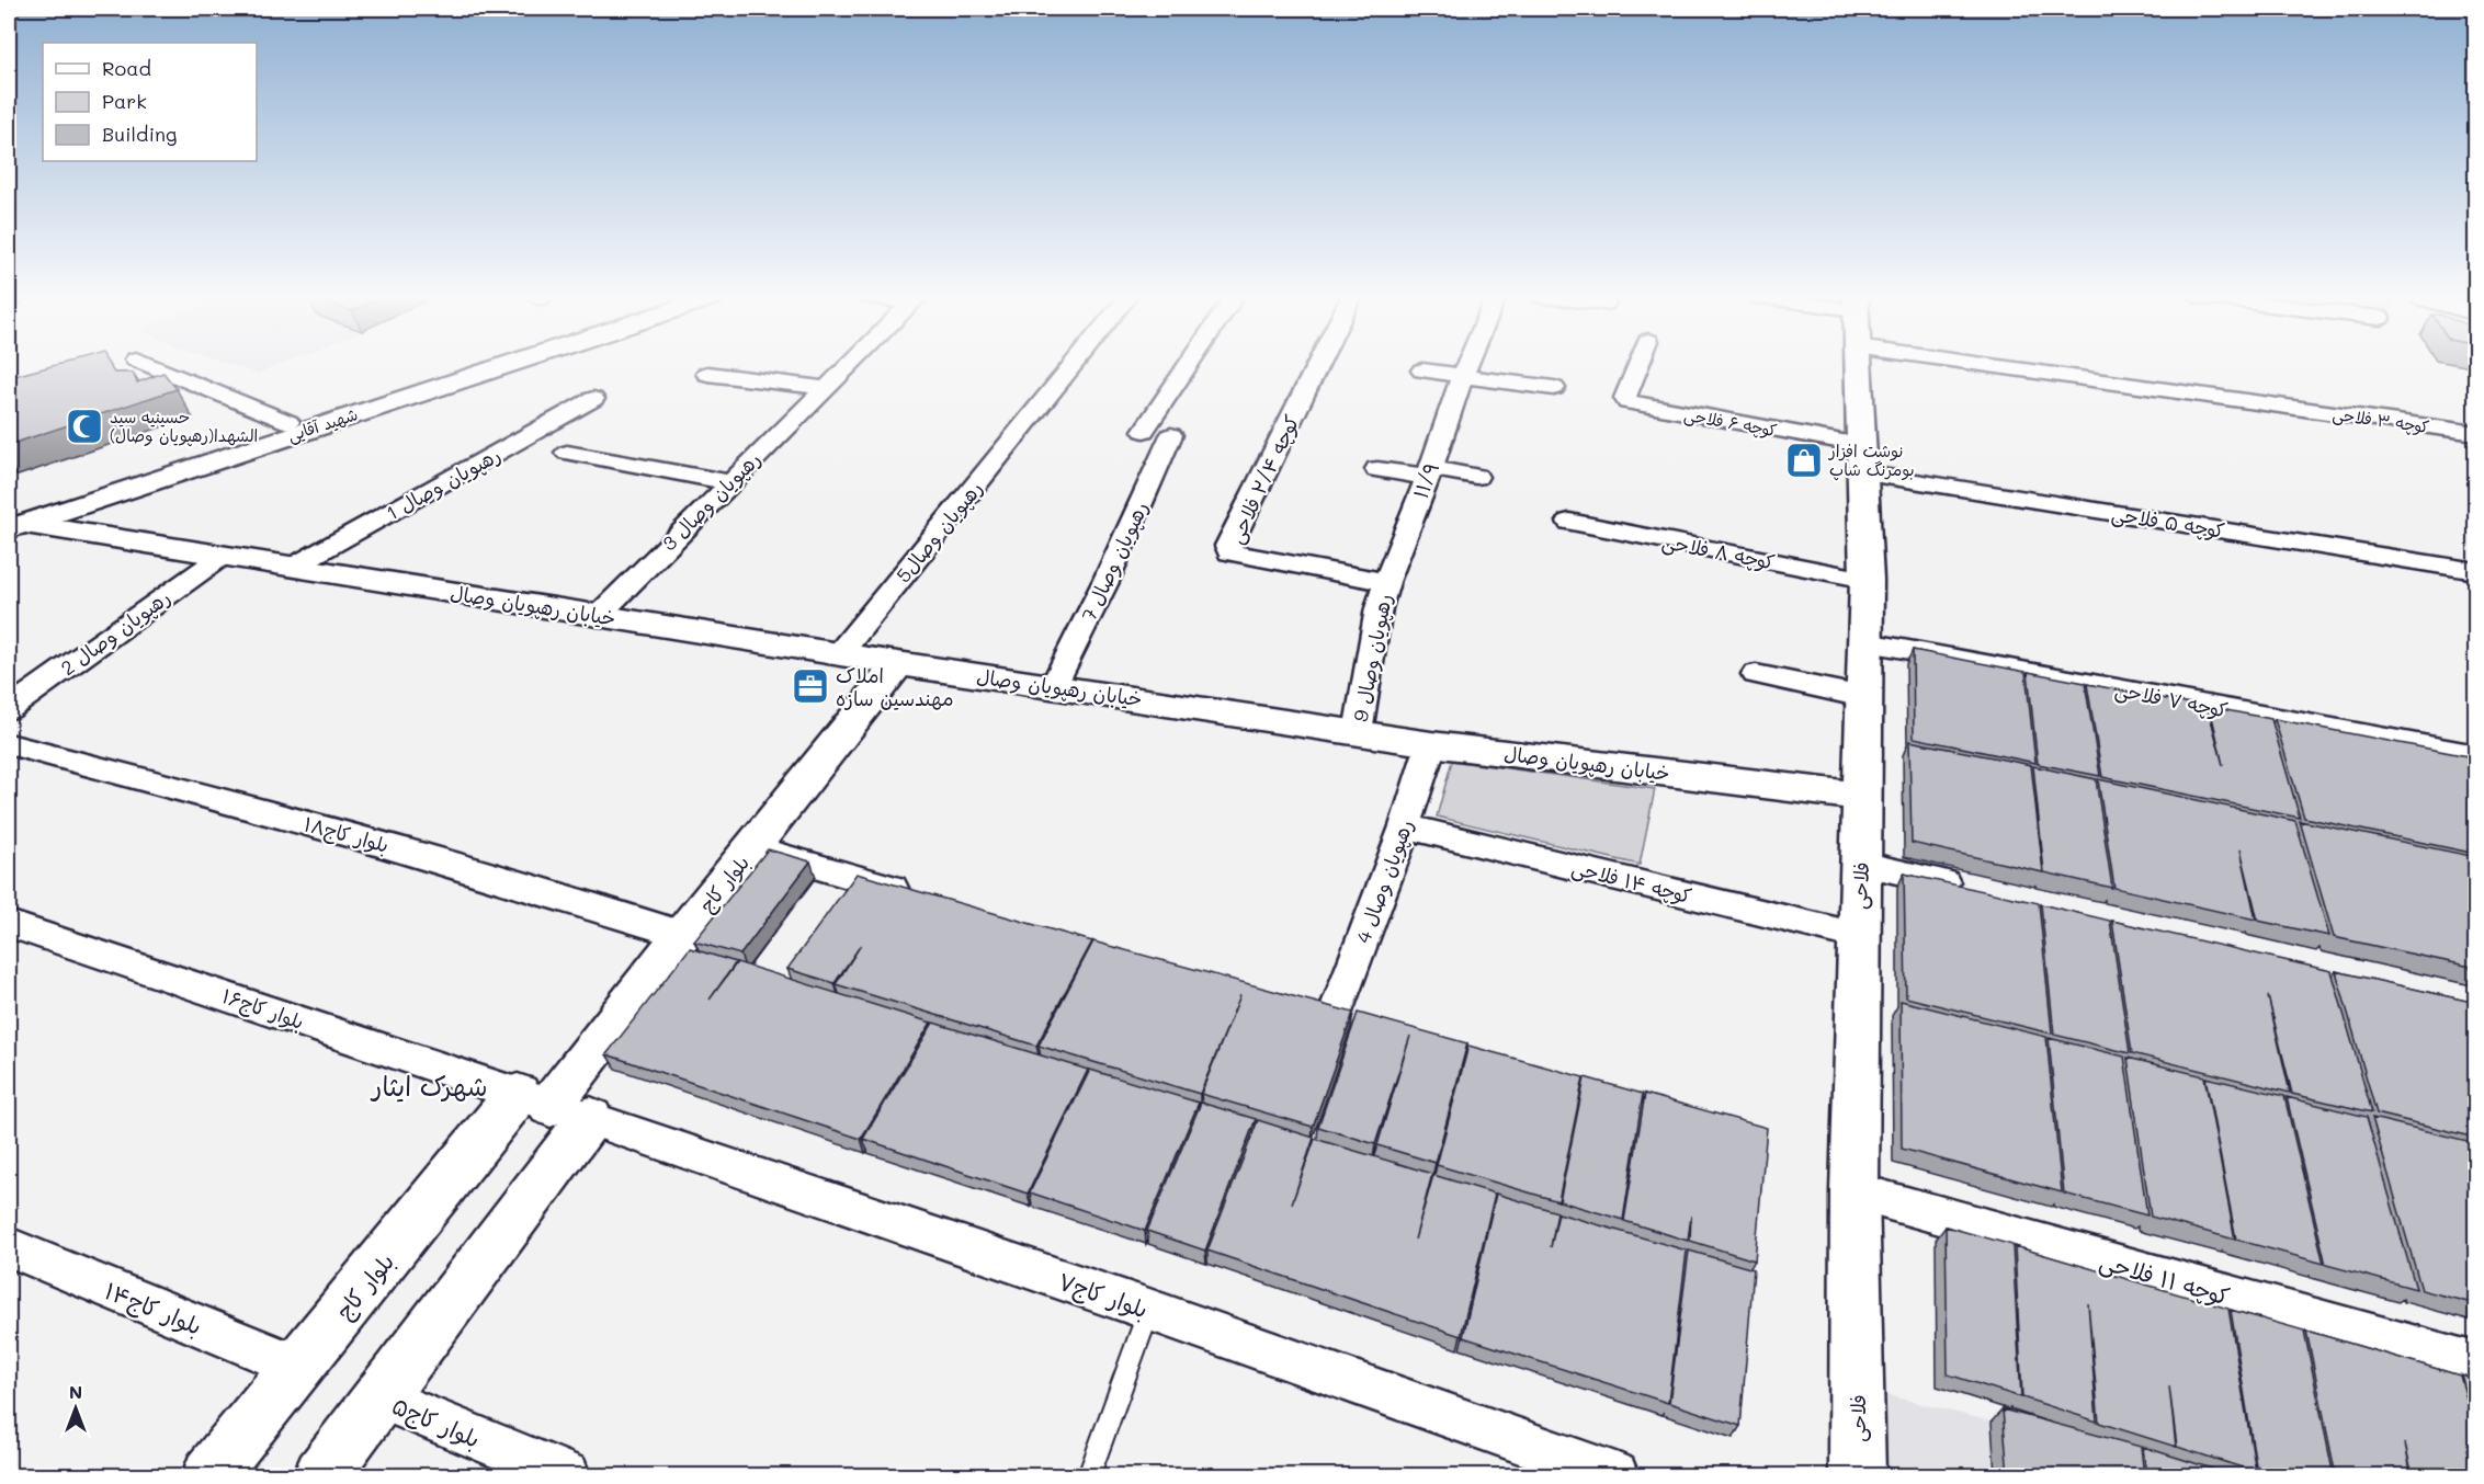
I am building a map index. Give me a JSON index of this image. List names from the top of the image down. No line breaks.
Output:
{"streets":{"street":["کوچه ۳ فلاحی","کوچه ۶ فلاحی","شهید آقایی","کوچه ۲/۴ فلاحی","۱۱/۹","1 رهپویان وصال","3 رهپویان وصال","کوچه ۵ فلاحی","رهپویان وصال5","کوچه ۸ فلاحی","7 رهپویان وصال","خیابان رهپویان وصال","2 رهپویان وصال","9 رهپویان وصال","کوچه ۷ فلاحی","بلوار کاج۱۸","4 رهپویان وصال","کوچه ۱۴ فلاحی","بلوار کاج","فلاحی","بلوار کاج۱۶","کوچه ۱۱ فلاحی","بلوار کاج۷","بلوار کاج۱۴","بلوار کاج۵"]},"crossings":[["کوچه ۶ فلاحی","کوچه ۵ فلاحی"],["کوچه ۶ فلاحی","فلاحی"],["شهید آقایی","خیابان رهپویان وصال"],["کوچه ۲/۴ فلاحی","۱۱/۹"],["کوچه ۲/۴ فلاحی","9 رهپویان وصال"],["۱۱/۹","9 رهپویان وصال"],["1 رهپویان وصال","خیابان رهپویان وصال"],["3 رهپویان وصال","خیابان رهپویان وصال"],["کوچه ۵ فلاحی","فلاحی"],["رهپویان وصال5","خیابان رهپویان وصال"],["کوچه ۸ فلاحی","فلاحی"],["7 رهپویان وصال","خیابان رهپویان وصال"],["خیابان رهپویان وصال","2 رهپویان وصال"],["خیابان رهپویان وصال","9 رهپویان وصال"],["خیابان رهپویان وصال","4 رهپویان وصال"],["خیابان رهپویان وصال","بلوار کاج"],["خیابان رهپویان وصال","فلاحی"],["کوچه ۷ فلاحی","فلاحی"],["بلوار کاج۱۸","بلوار کاج"],["4 رهپویان وصال","کوچه ۱۴ فلاحی"],["کوچه ۱۴ فلاحی","فلاحی"],["بلوار کاج","بلوار کاج۱۶"],["بلوار کاج","بلوار کاج۷"],["بلوار کاج","بلوار کاج۱۴"],["بلوار کاج","بلوار کاج۵"],["فلاحی","کوچه ۱۱ فلاحی"],["بلوار کاج۱۶","بلوار کاج۷"]],"districts":["شهرک ایثار"],"places":{"mosque":["حسینیه سید الشهدا(رهپویان وصال)"],"shop":["نوشت افزار بومرنگ شاپ"],"office":["املاک مهندسین سازه"]},"legend":["Road","Park","Building"],"north":"top"}
